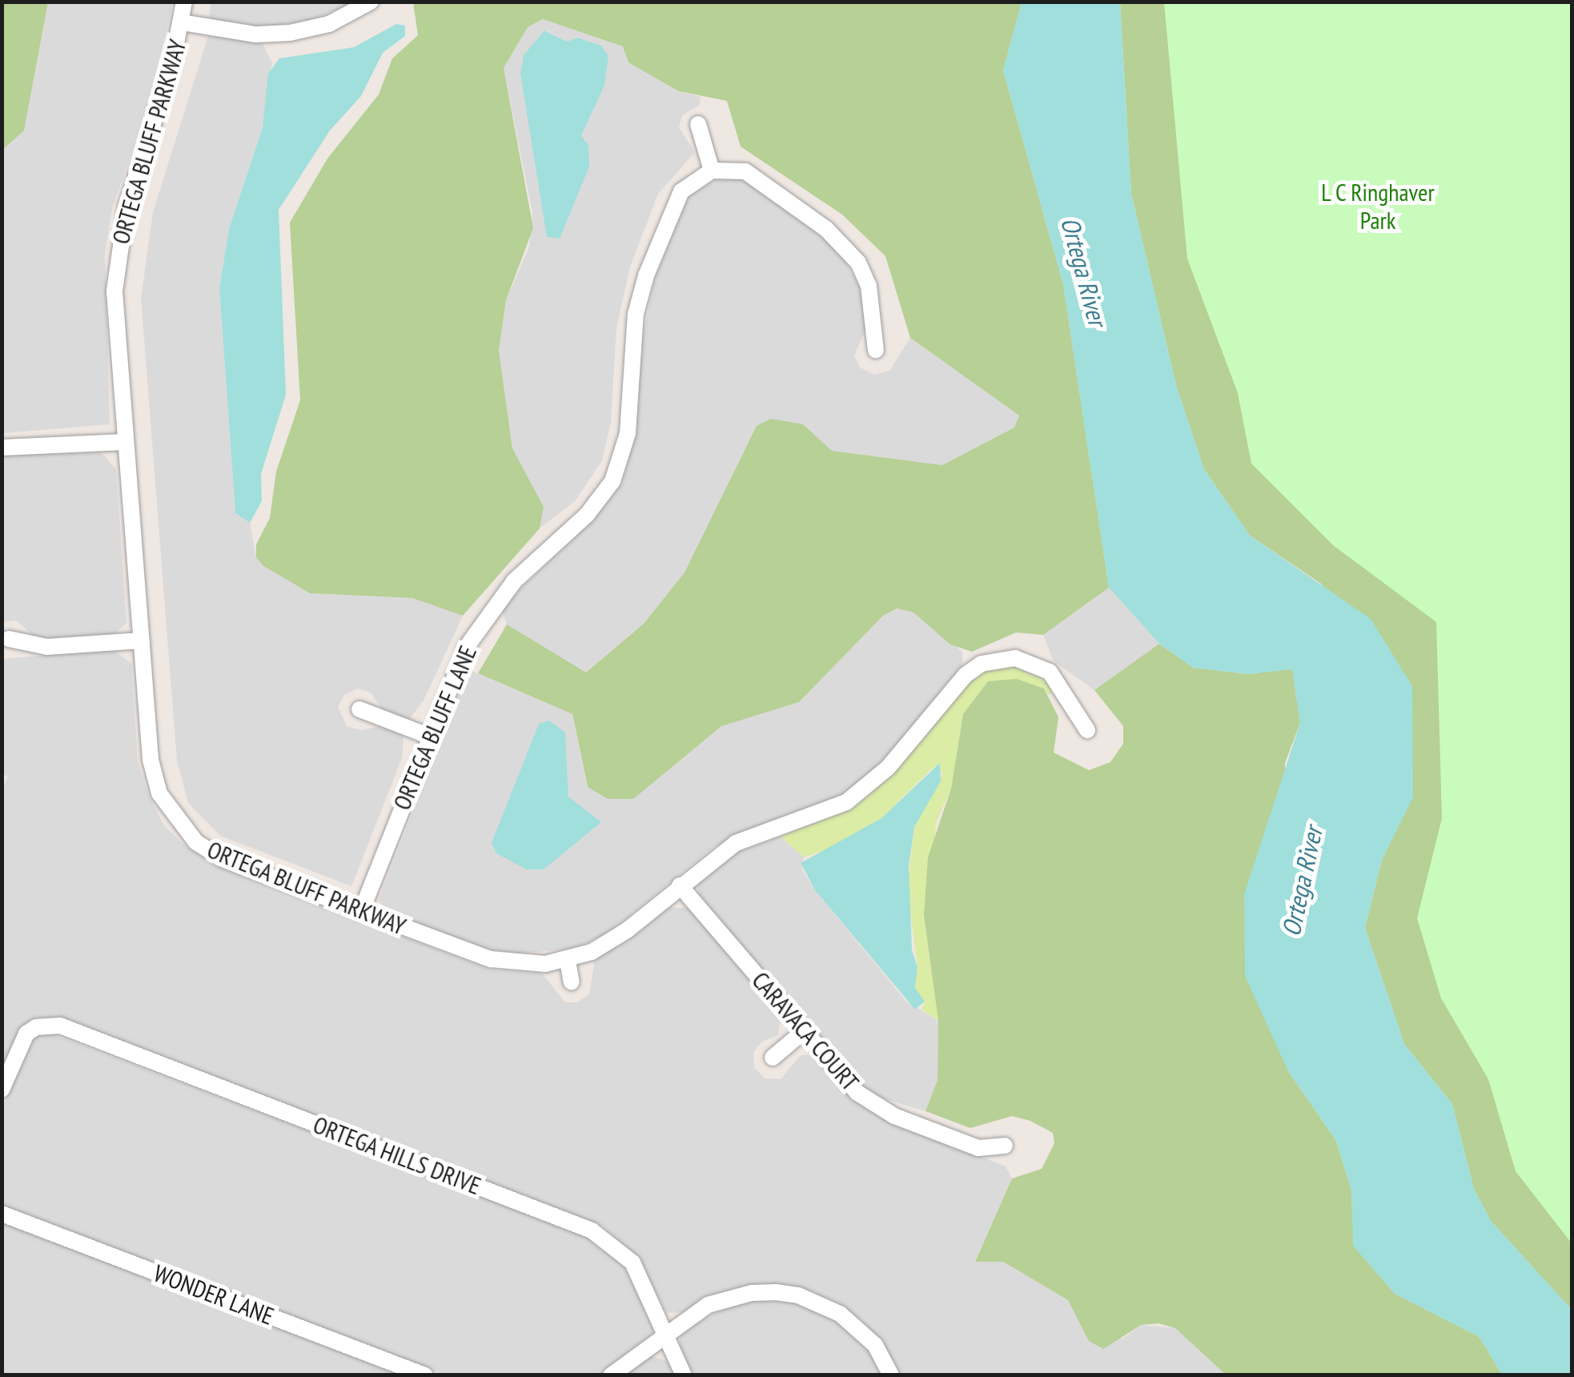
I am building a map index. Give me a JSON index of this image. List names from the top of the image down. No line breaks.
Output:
{"streets":{"street":["ORTEGA BLUFF PARKWAY","ORTEGA BLUFF LANE","CARAVACA COURT","ORTEGA HILLS DRIVE","WONDER LANE"]},"crossings":[["ORTEGA BLUFF PARKWAY","ORTEGA BLUFF LANE"],["ORTEGA BLUFF PARKWAY","CARAVACA COURT"]],"water":["Ortega River"],"parks":["L C Ringhaver Park"]}
